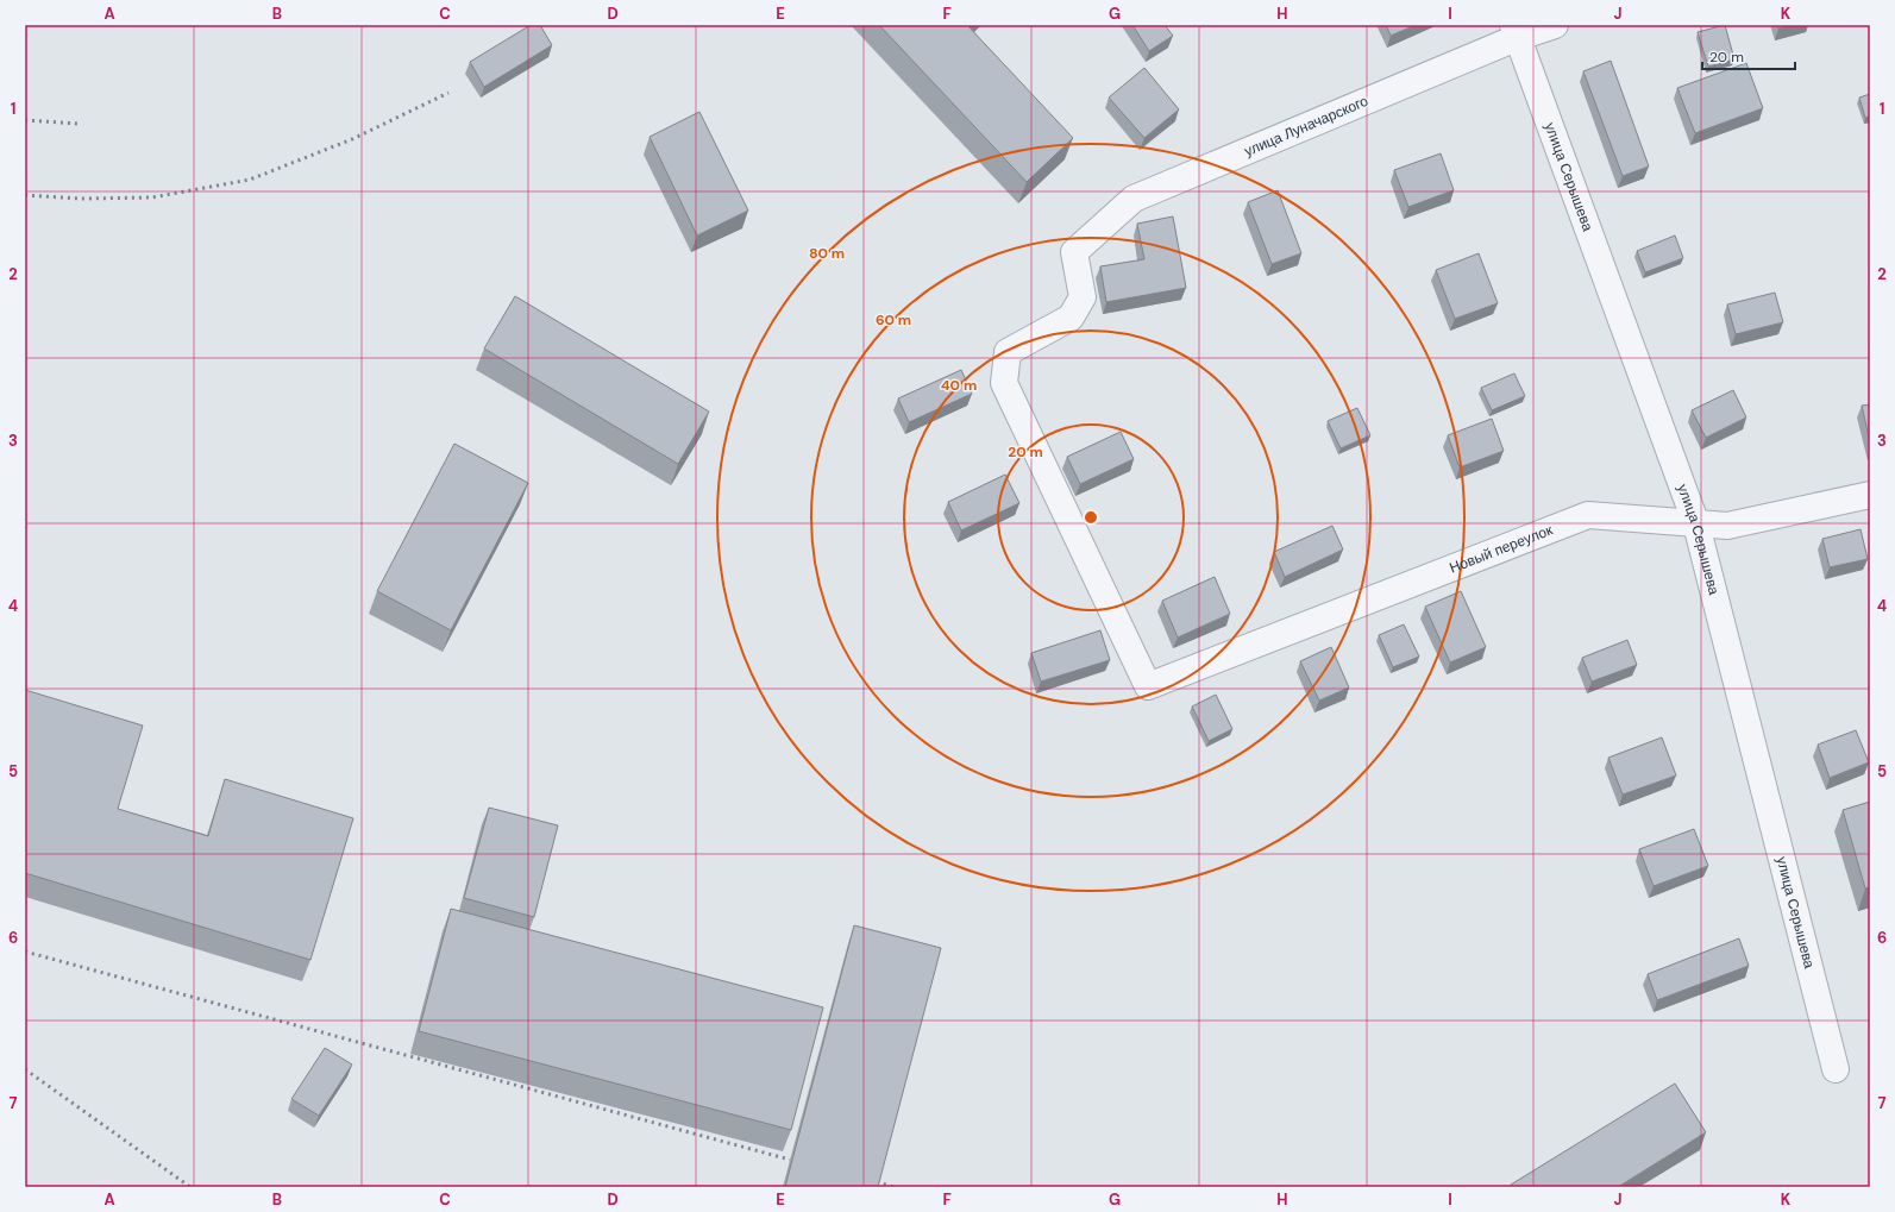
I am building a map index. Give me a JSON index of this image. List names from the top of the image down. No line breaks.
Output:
{"streets":{"street":["улица Луначарского","улица Серышева","Новый переулок"]},"crossings":[["улица Луначарского","улица Серышева"],["улица Луначарского","Новый переулок"],["улица Серышева","Новый переулок"]],"scale_bar":"20 m","grid":{"columns":["A","B","C","D","E","F","G","H","I","J","K"],"rows":["1","2","3","4","5","6","7"]},"rings":["80 m","60 m","40 m","20 m"]}
